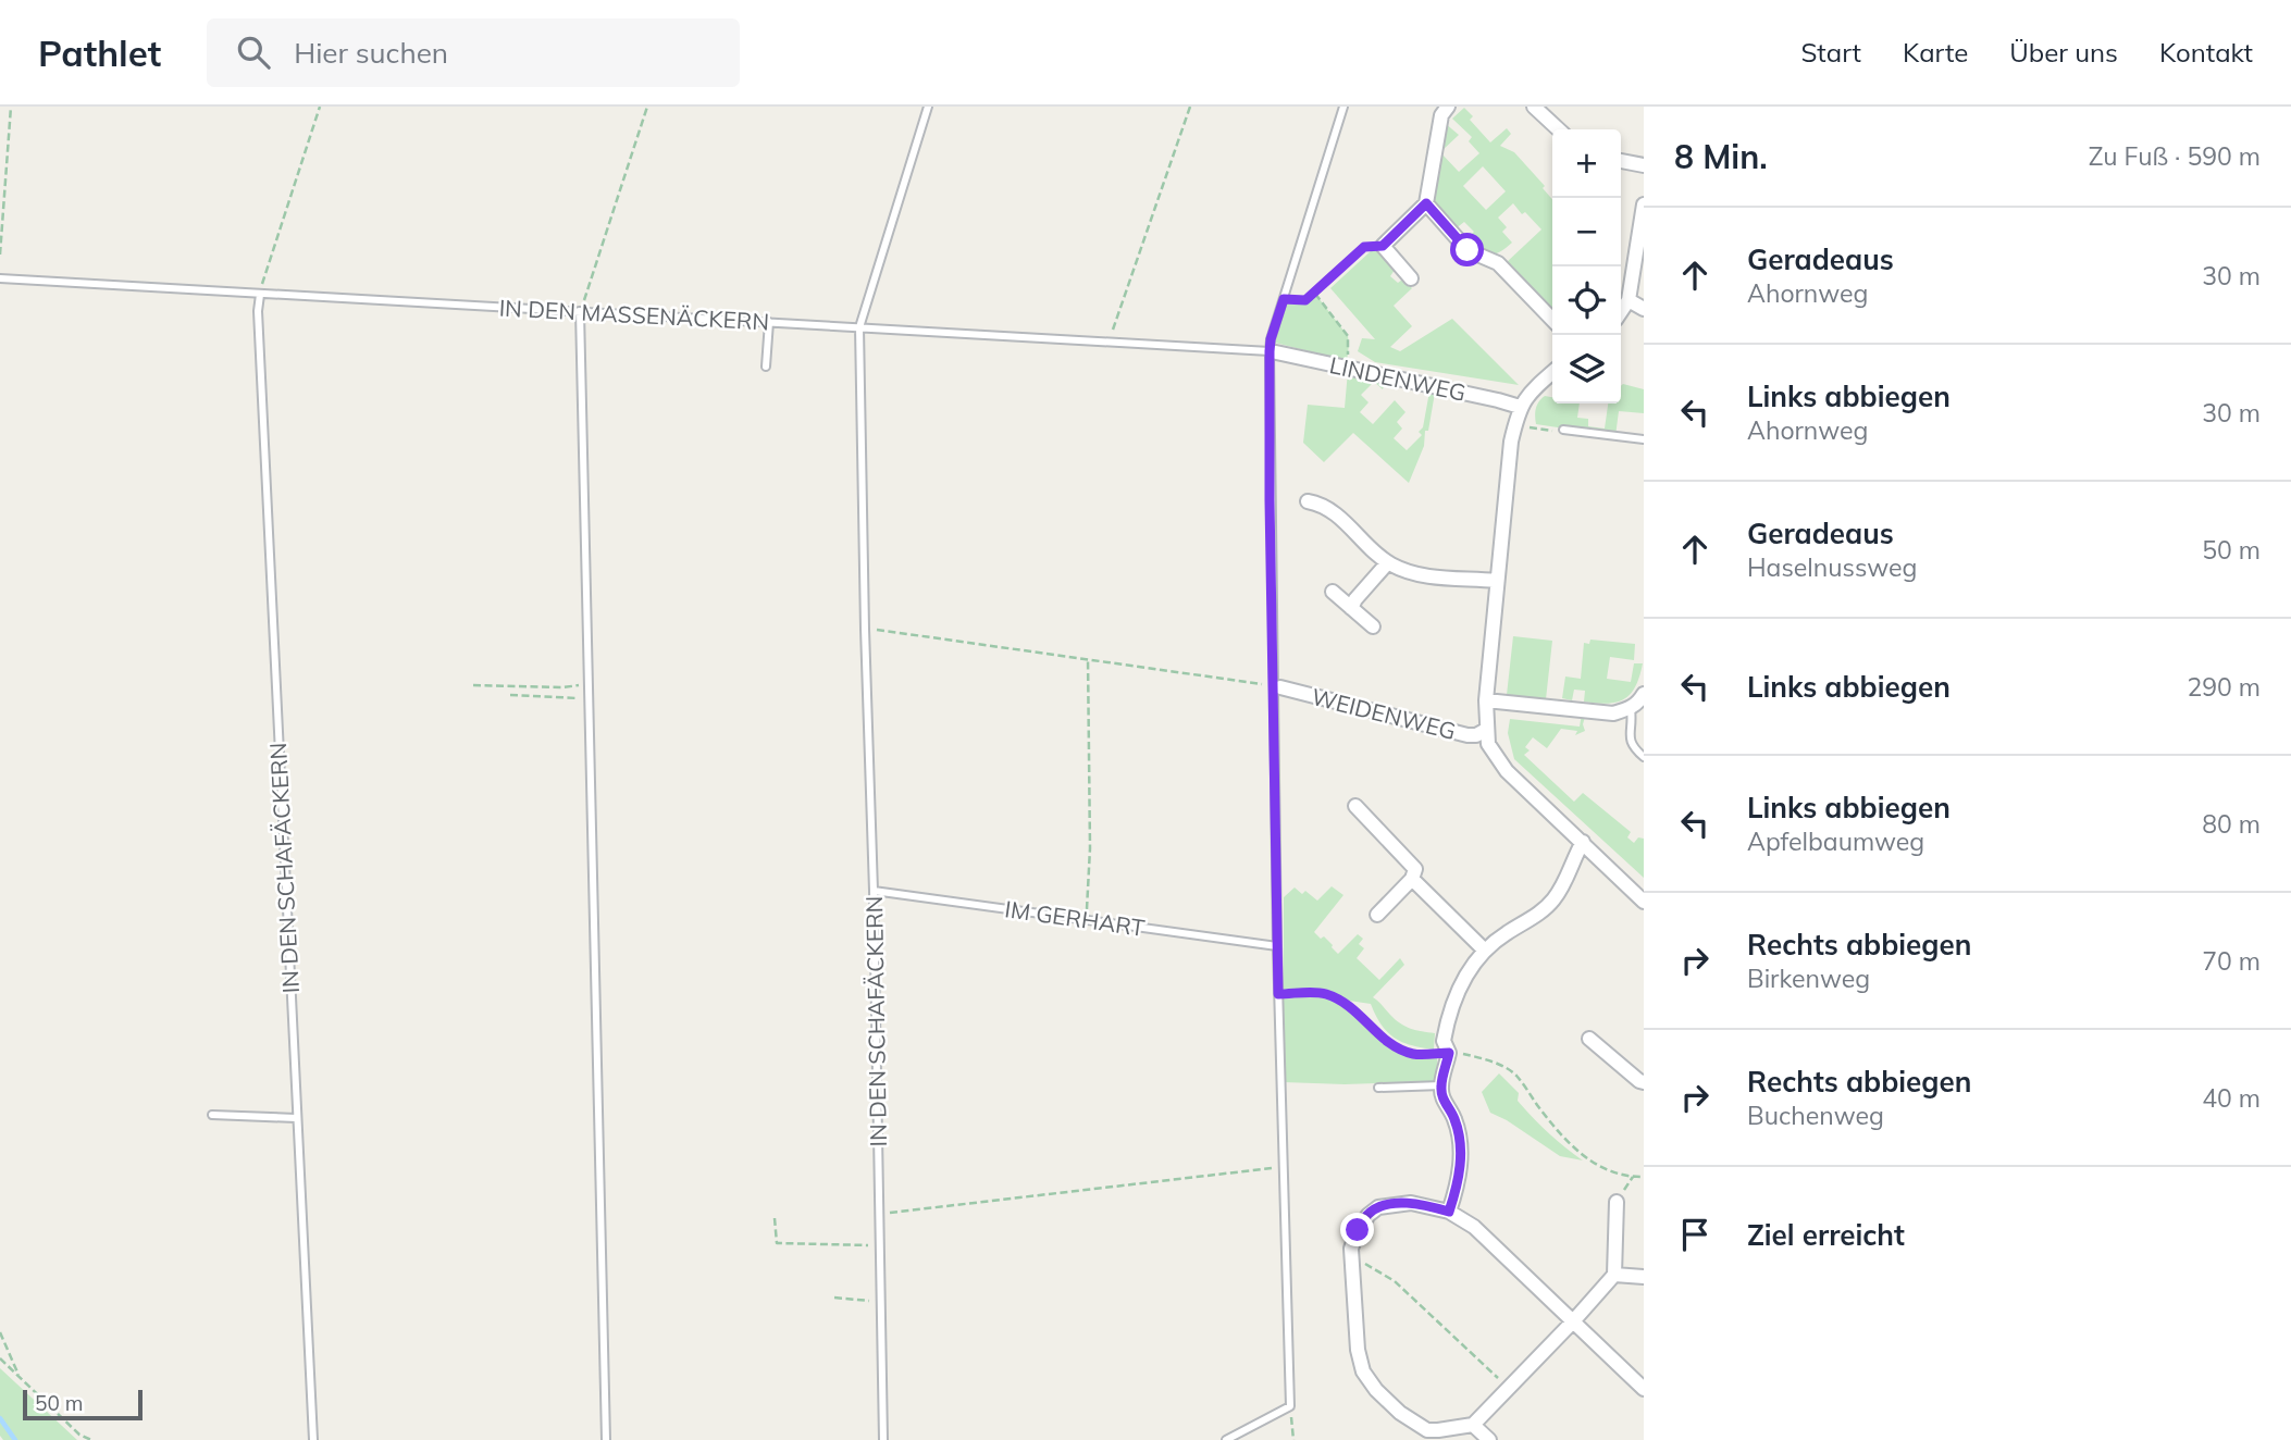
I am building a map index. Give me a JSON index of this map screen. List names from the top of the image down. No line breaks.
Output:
{"streets":{"street":["LINDENWEG","WEIDENWEG"],"lane":["IN DEN MASSENÄCKERN","IN DEN SCHAFÄCKERN","IM GERHART"]},"crossings":[["IN DEN MASSENÄCKERN","LINDENWEG"],["IN DEN MASSENÄCKERN","IN DEN SCHAFÄCKERN"],["IN DEN SCHAFÄCKERN","IM GERHART"]],"scale_bar":"50 m","page":{"header":"Pathlet","search":"Hier suchen","nav":["Start","Karte","Über uns","Kontakt"],"heading":["8 Min.","Zu Fuß · 590 m"],"map_buttons":["+","−"],"list":[["Geradeaus","Ahornweg","30 m"],["Links abbiegen","Ahornweg","30 m"],["Geradeaus","Haselnussweg","50 m"],["Links abbiegen","290 m"],["Links abbiegen","Apfelbaumweg","80 m"],["Rechts abbiegen","Birkenweg","70 m"],["Rechts abbiegen","Buchenweg","40 m"],"Ziel erreicht"],"scale":"50 m"}}
